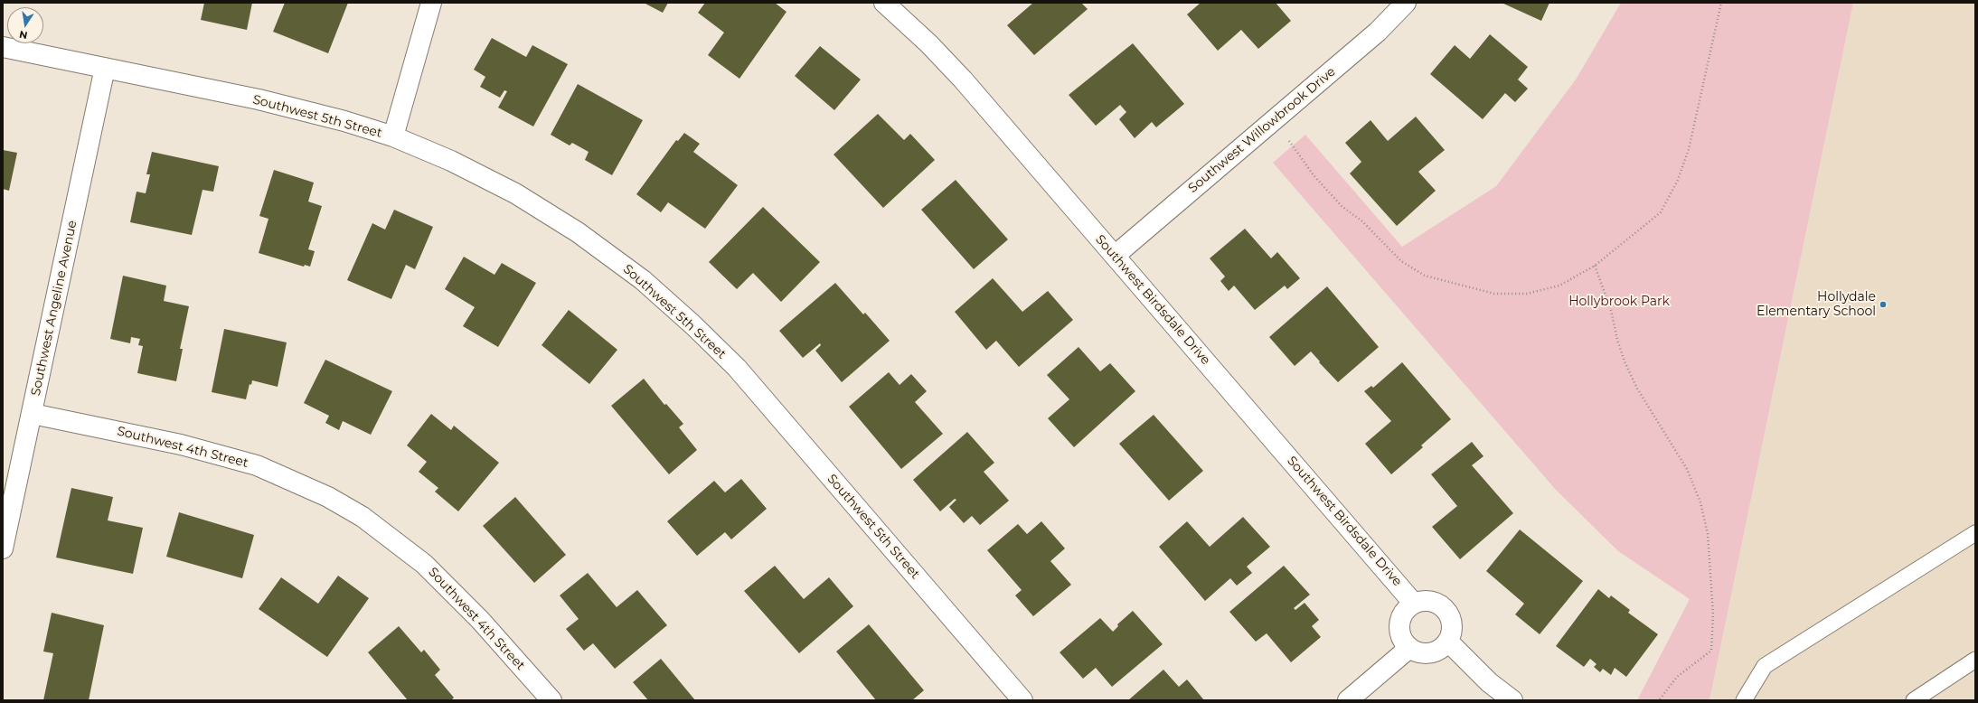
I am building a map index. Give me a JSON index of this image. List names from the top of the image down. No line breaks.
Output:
{"streets":{"street":["Southwest 5th Street","Southwest Willowbrook Drive","Southwest Birdsdale Drive","Southwest Angeline Avenue","Southwest 4th Street"]},"crossings":[["Southwest 5th Street","Southwest Angeline Avenue"],["Southwest Willowbrook Drive","Southwest Birdsdale Drive"],["Southwest Angeline Avenue","Southwest 4th Street"]],"parks":["Hollybrook Park"],"places":["Hollydale Elementary School"],"north":"bottom"}
